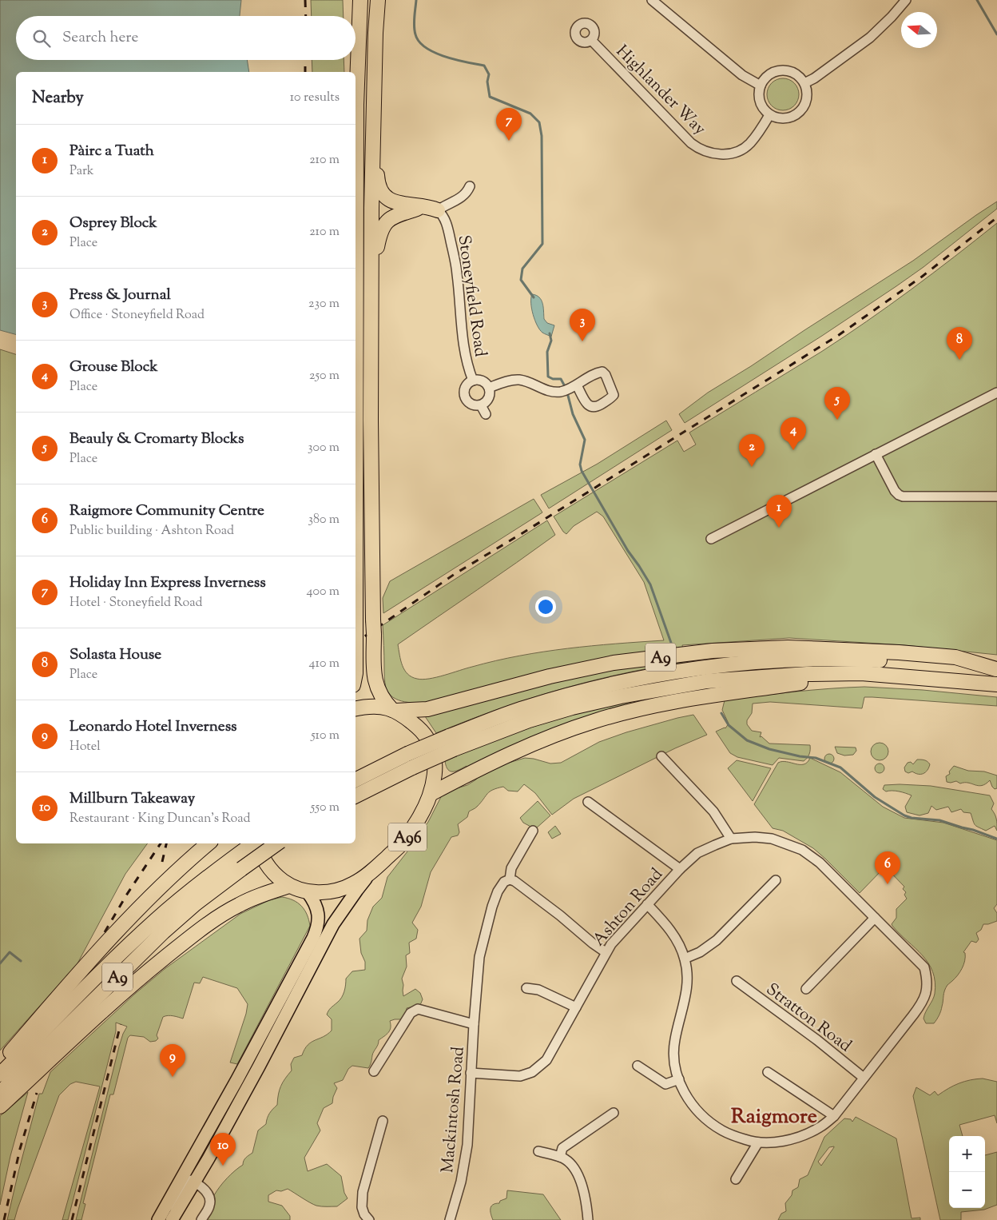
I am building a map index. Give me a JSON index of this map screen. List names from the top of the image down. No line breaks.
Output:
{"streets":{"highway":["A9","A96"],"street":["Highlander Way","Stoneyfield Road","Ashton Road","Stratton Road","Mackintosh Road"]},"crossings":[["A9","A96"],["Ashton Road","Stratton Road"],["Ashton Road","Mackintosh Road"]],"districts":["Raigmore"],"north":"left","page":{"search":"Search here","heading":["Nearby","10 results"],"pins":["7","3","8","5","4","2","1","6","9","10"],"list":[{"mark":"1","name":"Pàirc a Tuath","note":"Park","value":"210 m"},{"mark":"2","name":"Osprey Block","note":"Place","value":"210 m"},{"mark":"3","name":"Press & Journal","note":"Office · Stoneyfield Road","value":"230 m"},{"mark":"4","name":"Grouse Block","note":"Place","value":"250 m"},{"mark":"5","name":"Beauly & Cromarty Blocks","note":"Place","value":"300 m"},{"mark":"6","name":"Raigmore Community Centre","note":"Public building · Ashton Road","value":"380 m"},{"mark":"7","name":"Holiday Inn Express Inverness","note":"Hotel · Stoneyfield Road","value":"400 m"},{"mark":"8","name":"Solasta House","note":"Place","value":"410 m"},{"mark":"9","name":"Leonardo Hotel Inverness","note":"Hotel","value":"510 m"},{"mark":"10","name":"Millburn Takeaway","note":"Restaurant · King Duncan's Road","value":"550 m"}],"map_buttons":["+","−"]}}
